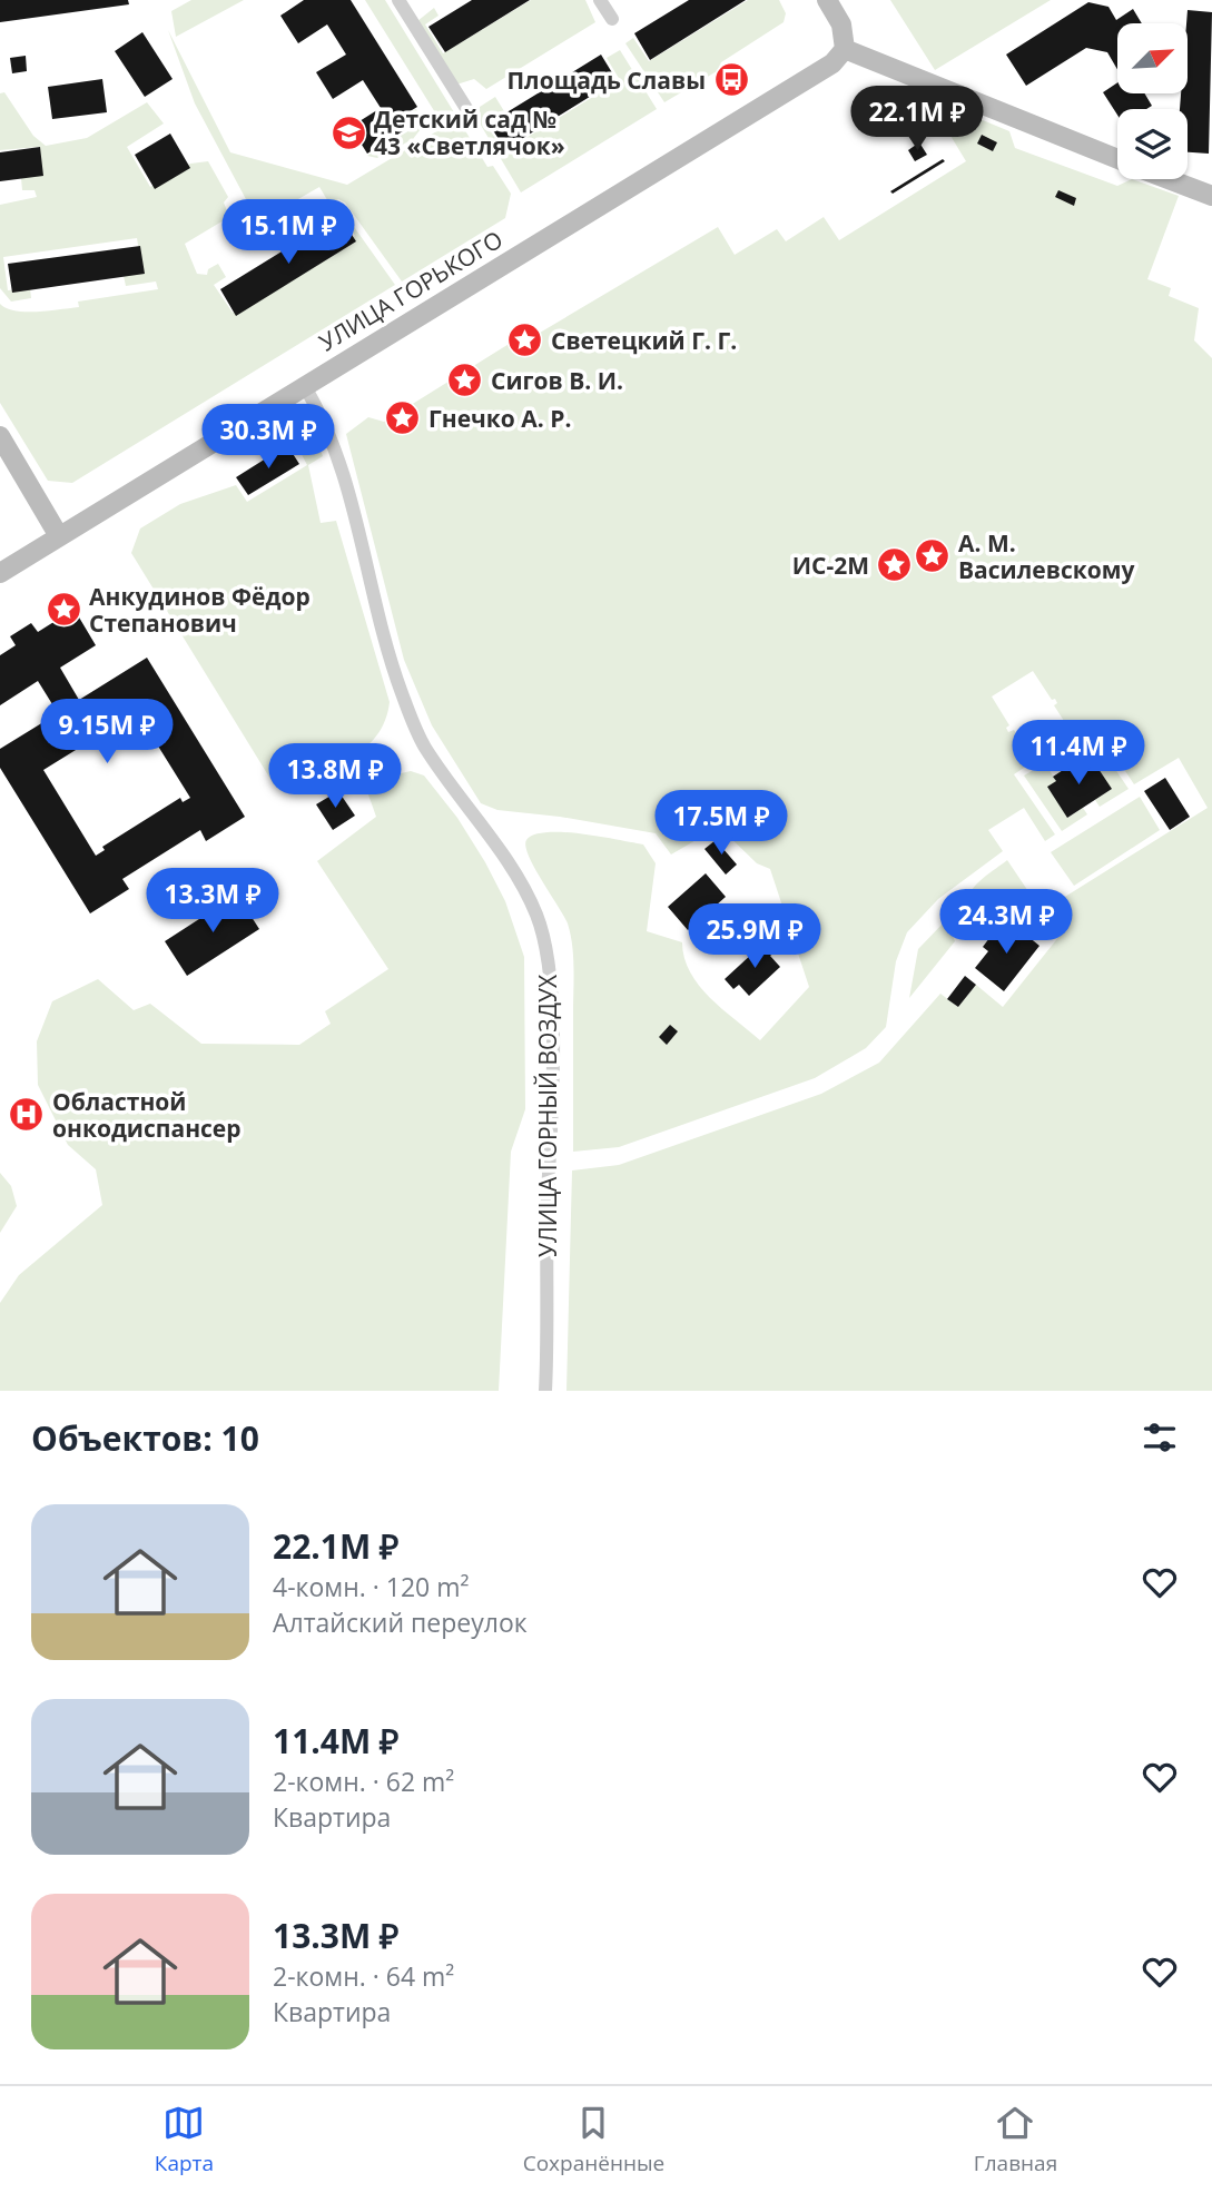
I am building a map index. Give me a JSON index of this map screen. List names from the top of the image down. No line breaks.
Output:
{"streets":{"main road":["УЛИЦА ГОРЬКОГО"],"street":["УЛИЦА ГОРНЫЙ ВОЗДУХ"]},"crossings":[["УЛИЦА ГОРЬКОГО","УЛИЦА ГОРНЫЙ ВОЗДУХ"]],"places":{"bus stop":["Площадь Славы"],"school or university":["Детский сад № 43 «Светлячок»"],"place":["Светецкий Г. Г.","Сигов В. И.","Гнечко А. Р.","А. М. Василевскому","ИС-2М","Анкудинов Фёдор Степанович"],"hospital":["Областной онкодиспансер"]},"north":"top right","page":{"price":["22.1M ₽","15.1M ₽","30.3M ₽","9.15M ₽","11.4M ₽","13.8M ₽","17.5M ₽","13.3M ₽","24.3M ₽","25.9M ₽"],"heading":"Объектов: 10","list":[{"name":"22.1M ₽","note":"4-комн. · 120 m² · Алтайский переулок"},{"name":"11.4M ₽","note":"2-комн. · 62 m² · Квартира"},{"name":"13.3M ₽","note":"2-комн. · 64 m² · Квартира"}],"tabs":["Карта","Сохранённые","Главная"]}}
